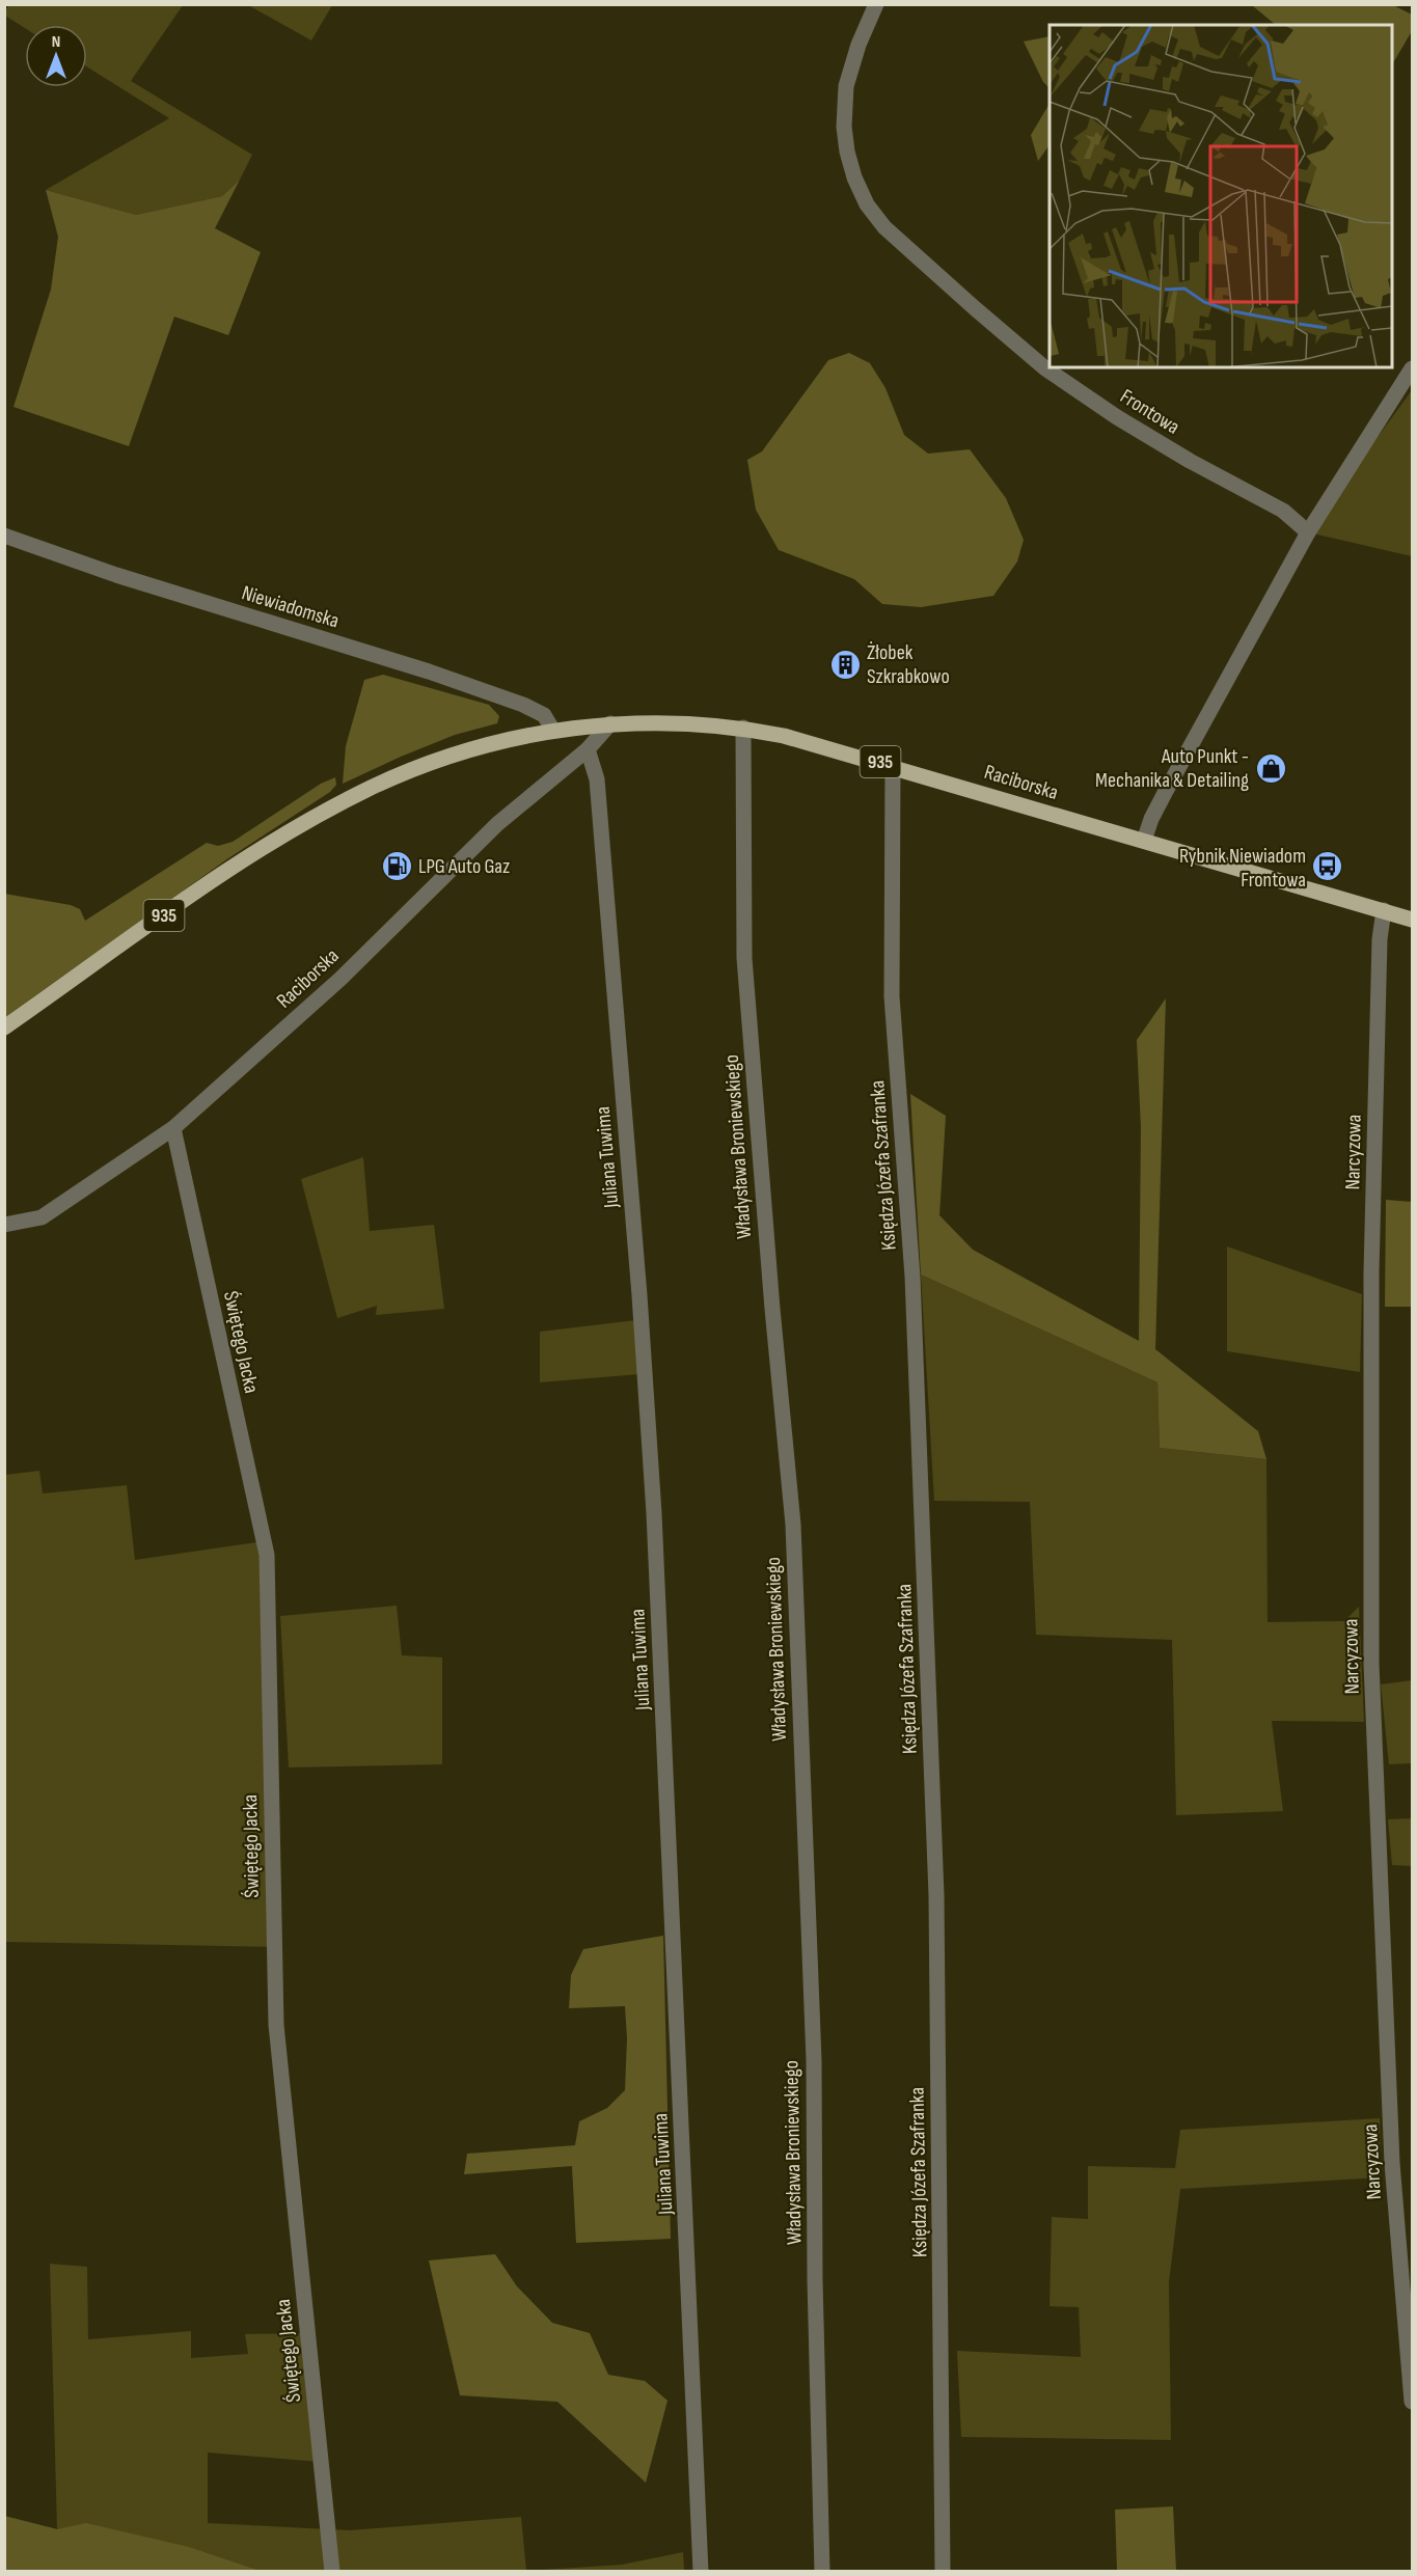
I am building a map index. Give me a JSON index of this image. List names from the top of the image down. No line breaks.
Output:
{"streets":{"main road":["935","Raciborska"],"street":["Frontowa","Niewiadomska","Władysława Broniewskiego","Narcyzowa","Juliana Tuwima","Księdza Józefa Szafranka","Świętego Jacka"]},"crossings":[["Niewiadomska","Raciborska"],["Raciborska","Władysława Broniewskiego"],["Raciborska","Narcyzowa"],["Raciborska","Juliana Tuwima"],["Raciborska","Księdza Józefa Szafranka"],["Raciborska","Świętego Jacka"]],"places":{"building":["Żłobek Szkrabkowo"],"shop":["Auto Punkt - Mechanika & Detailing"],"fuel station":["LPG Auto Gaz"],"bus stop":["Rybnik Niewiadom Frontowa"]},"north":"top"}
